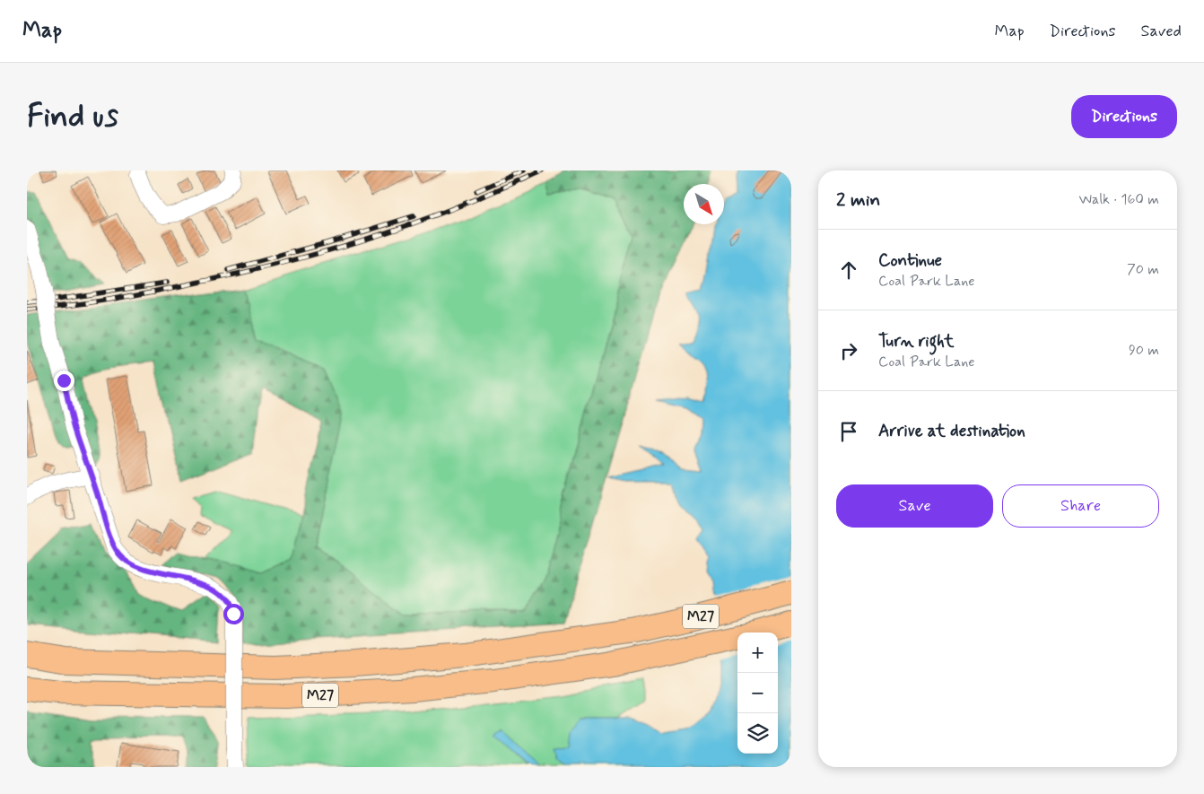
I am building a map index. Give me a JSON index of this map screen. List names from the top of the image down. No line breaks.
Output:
{"streets":{"highway":["M27"]},"north":"bottom right","page":{"header":"Map","nav":["Map","Directions","Saved"],"buttons":["Directions",["Save","Share"]],"title":"Find us","heading":["2 min","Walk · 160 m"],"list":[["Continue","Coal Park Lane","70 m"],["Turn right","Coal Park Lane","90 m"],"Arrive at destination"],"map_buttons":["+","−"]}}
